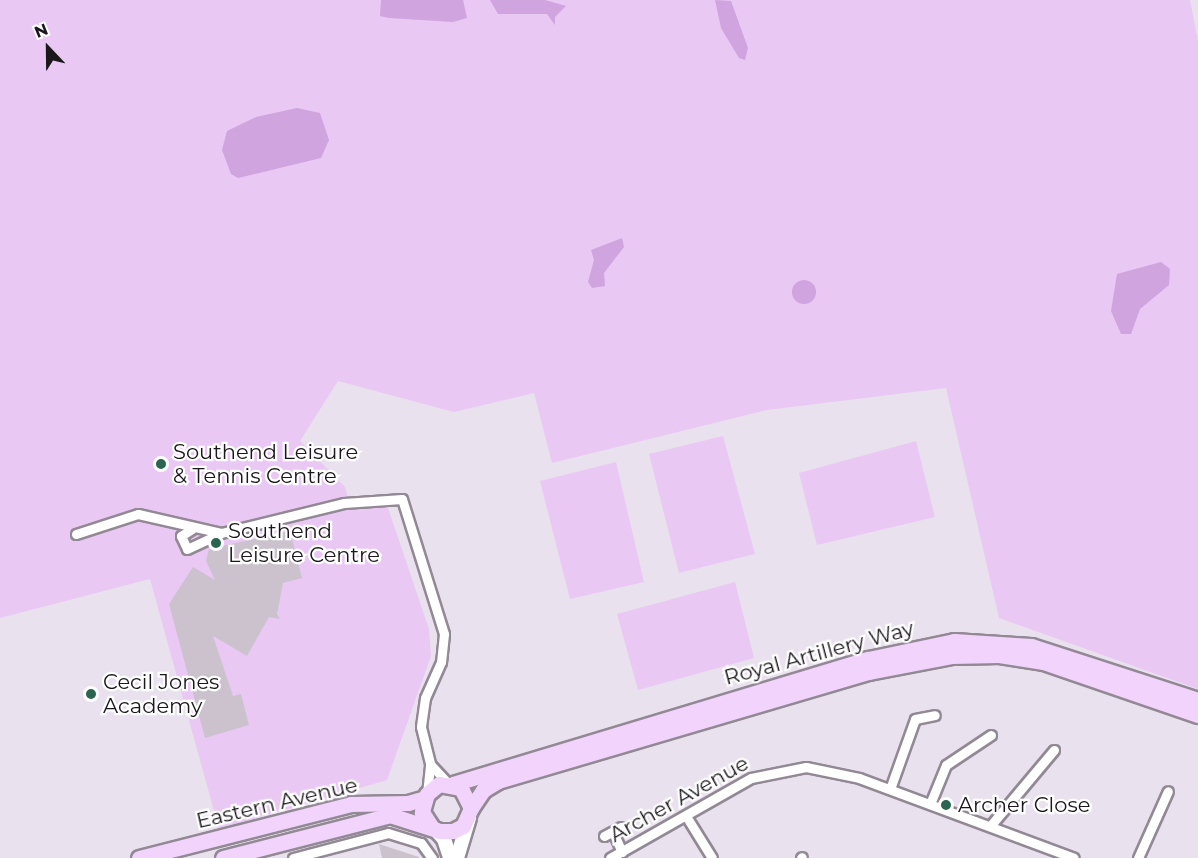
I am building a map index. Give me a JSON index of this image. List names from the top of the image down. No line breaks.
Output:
{"streets":{"main road":["Royal Artillery Way","Eastern Avenue"],"street":["Archer Avenue"]},"crossings":[["Royal Artillery Way","Eastern Avenue"]],"places":["Southend Leisure & Tennis Centre","Southend Leisure Centre","Cecil Jones Academy","Archer Close"],"north":"top"}
